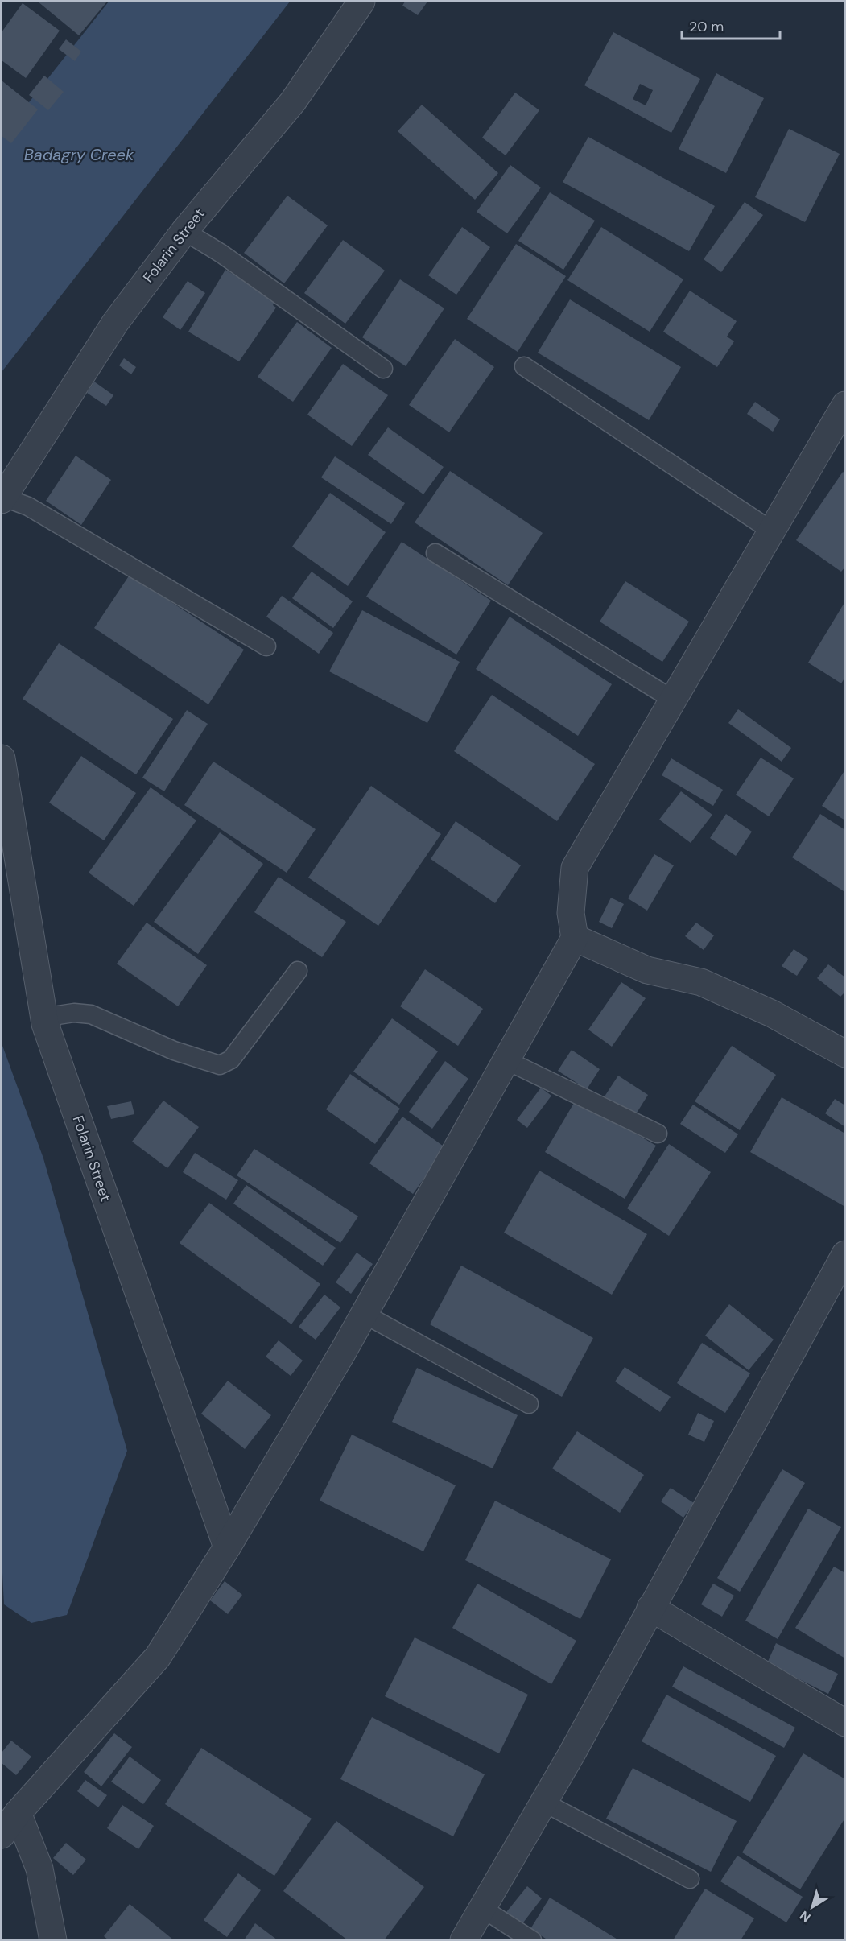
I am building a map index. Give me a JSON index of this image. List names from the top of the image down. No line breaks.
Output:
{"streets":{"street":["Folarin Street"]},"water":["Badagry Creek"],"scale_bar":"20 m","north":"bottom left"}
